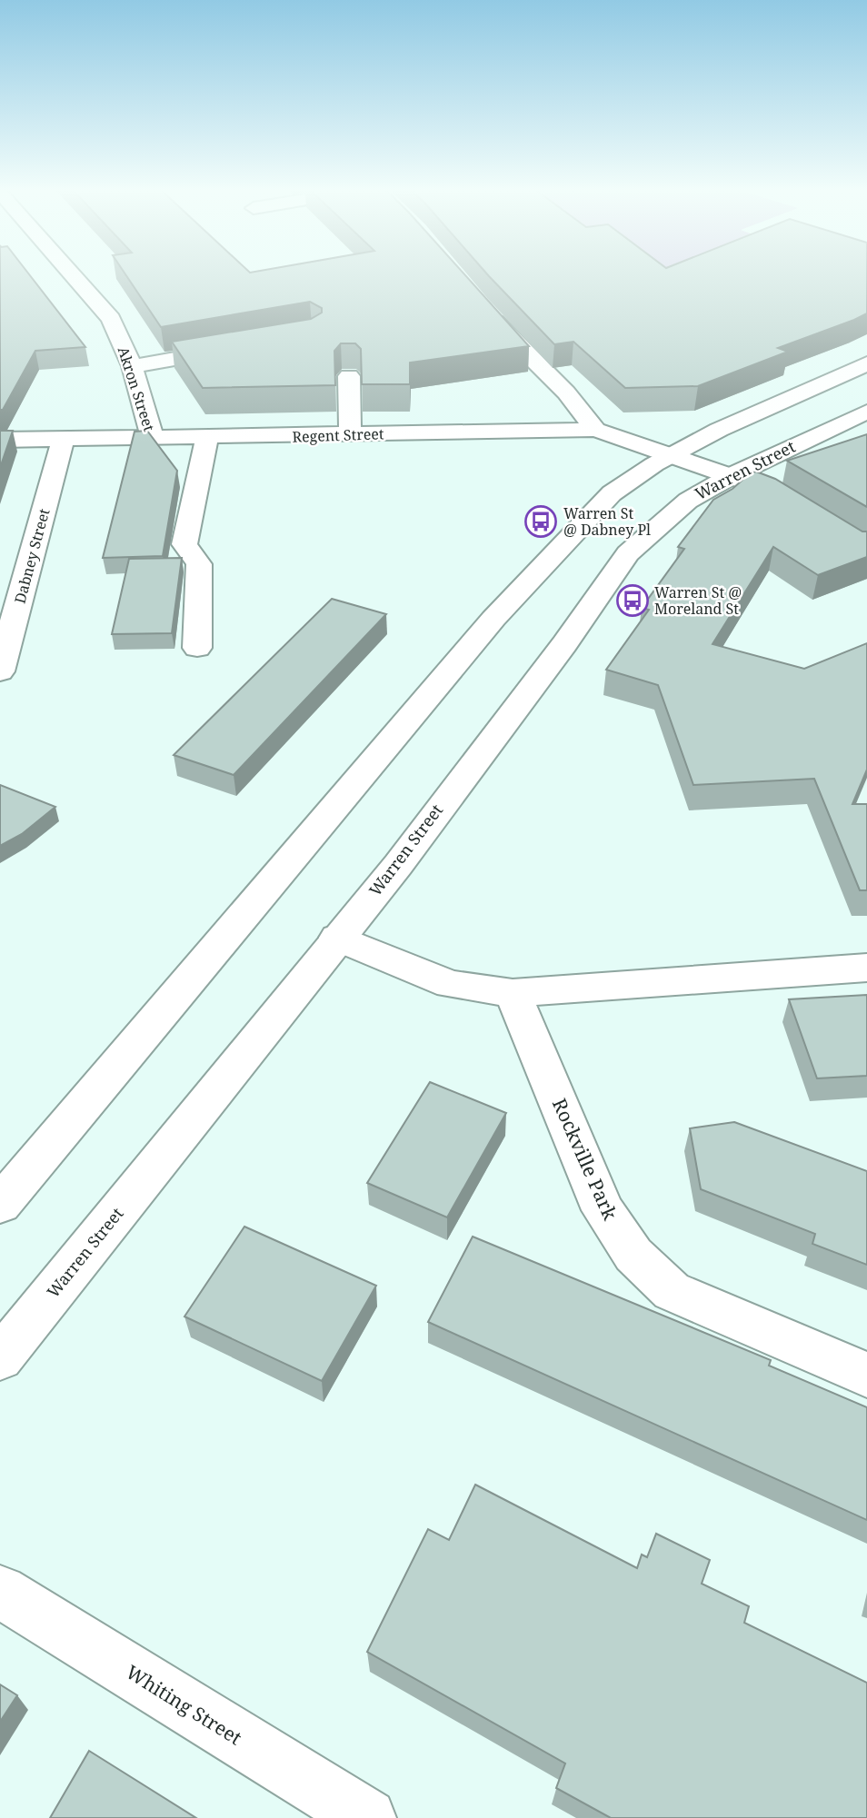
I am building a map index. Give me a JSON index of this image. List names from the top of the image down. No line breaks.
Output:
{"streets":{"street":["Akron Street","Regent Street","Warren Street","Dabney Street","Rockville Park","Whiting Street"]},"crossings":[["Akron Street","Regent Street"],["Regent Street","Warren Street"],["Regent Street","Dabney Street"]],"places":{"bus stop":["Warren St @ Dabney Pl","Warren St @ Moreland St"]}}
